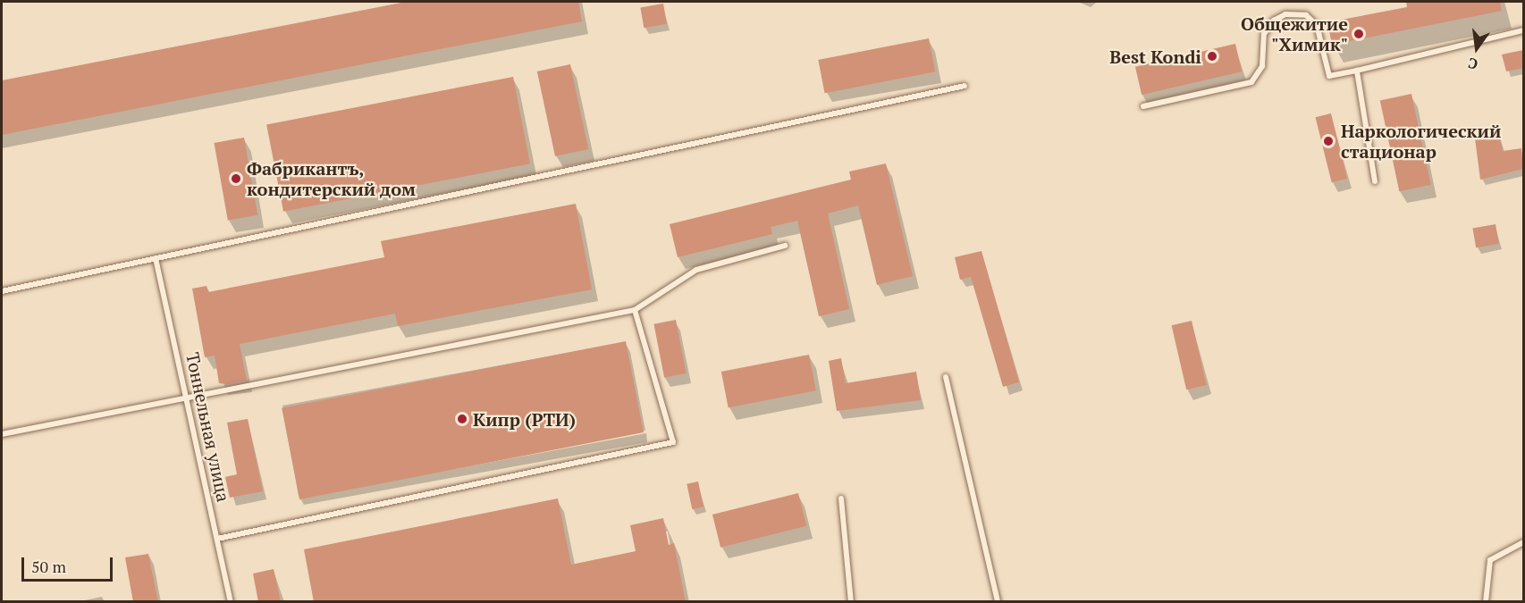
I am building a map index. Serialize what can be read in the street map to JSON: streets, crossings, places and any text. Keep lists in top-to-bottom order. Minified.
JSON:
{"streets":{"lane":["Тоннельная улица"]},"places":["Общежитие \"Химик\"","Best Kondi","Наркологический стационар","Фабрикантъ, кондитерский дом","Кипр (РТИ)"],"scale_bar":"50 m","north":"bottom"}
